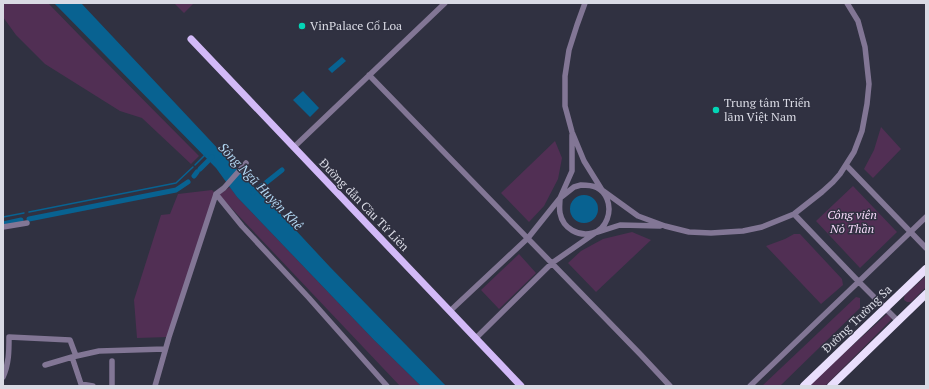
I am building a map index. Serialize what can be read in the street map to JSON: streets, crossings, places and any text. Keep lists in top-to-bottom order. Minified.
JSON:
{"streets":{"highway":["Đường Trường Sa"],"main road":["Đường dẫn Cầu Tứ Liên"]},"water":["Sông Ngũ Huyện Khê"],"parks":["Công viên Nỏ Thần"],"places":["VinPalace Cổ Loa","Trung tâm Triển lãm Việt Nam"]}
